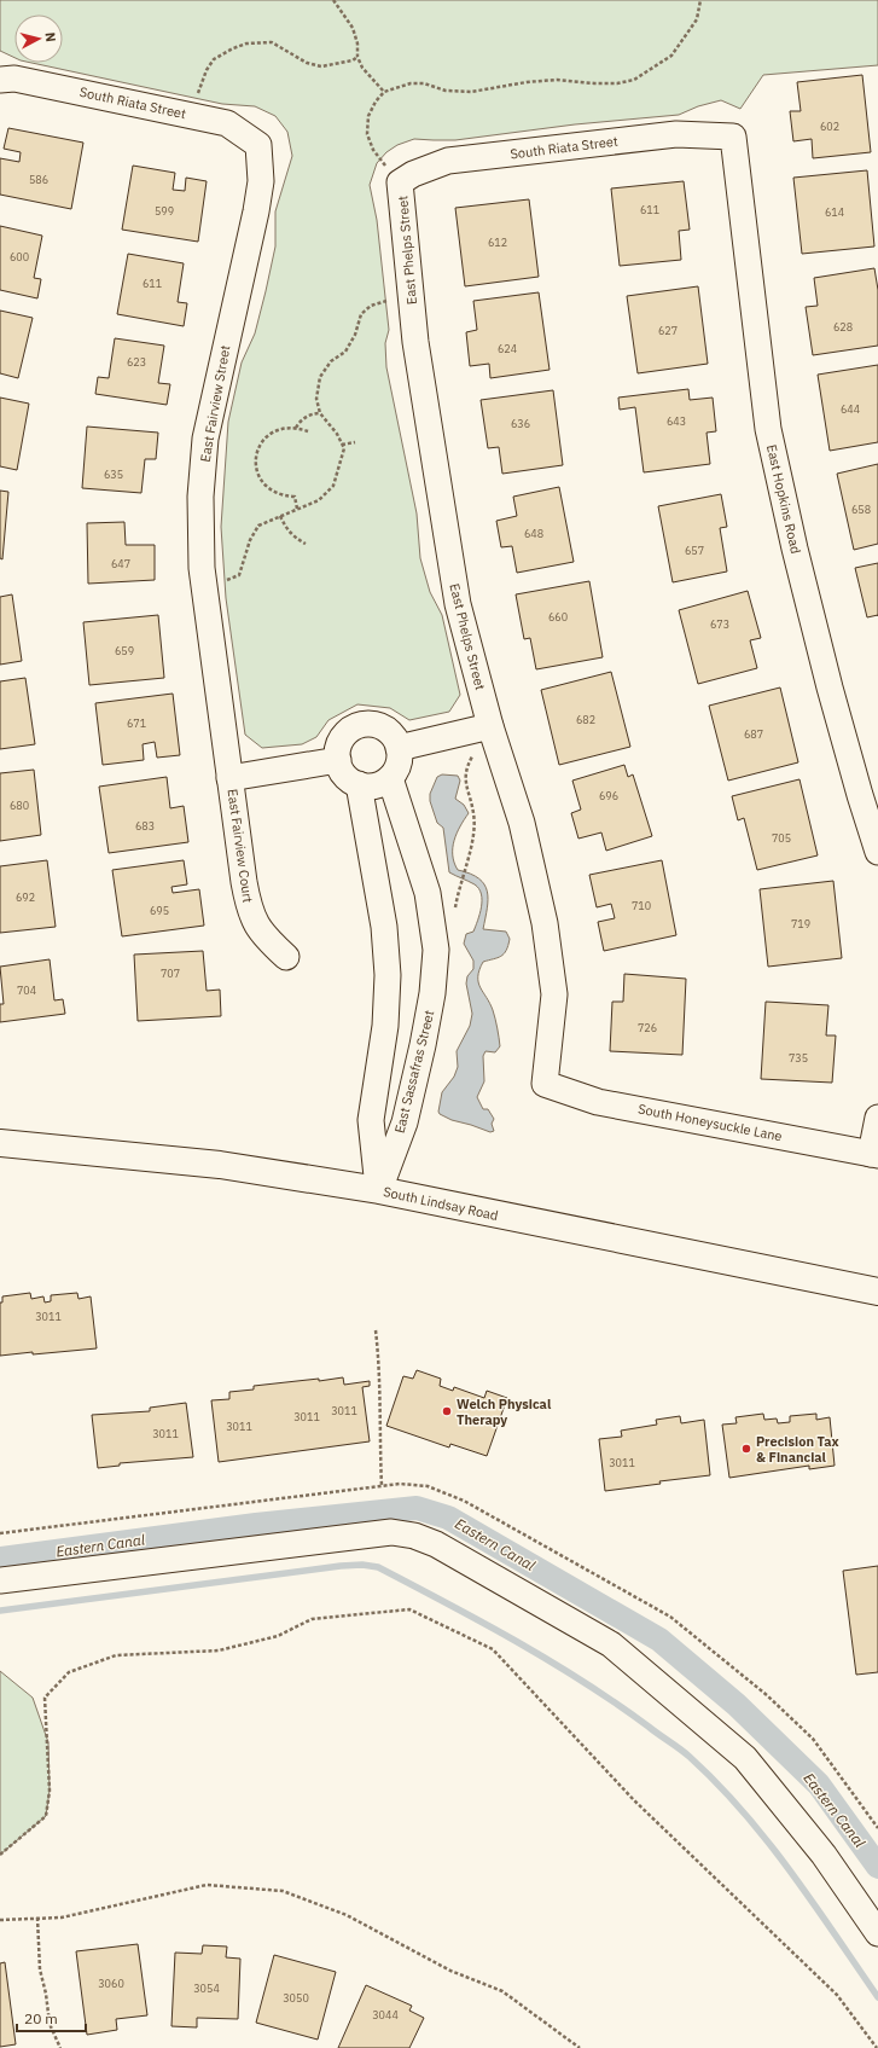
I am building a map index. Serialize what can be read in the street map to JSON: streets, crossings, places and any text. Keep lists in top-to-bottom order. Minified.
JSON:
{"streets":{"main road":["South Lindsay Road"],"street":["South Riata Street","East Phelps Street","East Fairview Street","East Hopkins Road","East Fairview Court","East Sassafras Street","South Honeysuckle Lane"]},"crossings":[["South Riata Street","East Phelps Street"],["South Riata Street","East Fairview Street"],["South Riata Street","East Hopkins Road"],["East Phelps Street","South Honeysuckle Lane"],["East Fairview Street","East Fairview Court"],["East Sassafras Street","South Lindsay Road"]],"water":["Eastern Canal"],"places":["Welch Physical Therapy","Precision Tax & Financial"],"house_numbers":["602","586","611","599","614","612","600","611","628","627","624","623","644","643","636","635","658","648","657","647","660","673","659","682","671","687","696","680","683","705","692","710","695","719","707","704","726","735","3011","3011","3011","3011","3011","3011","3060","3054","3050","3044"],"scale_bar":"20 m","north":"right"}
